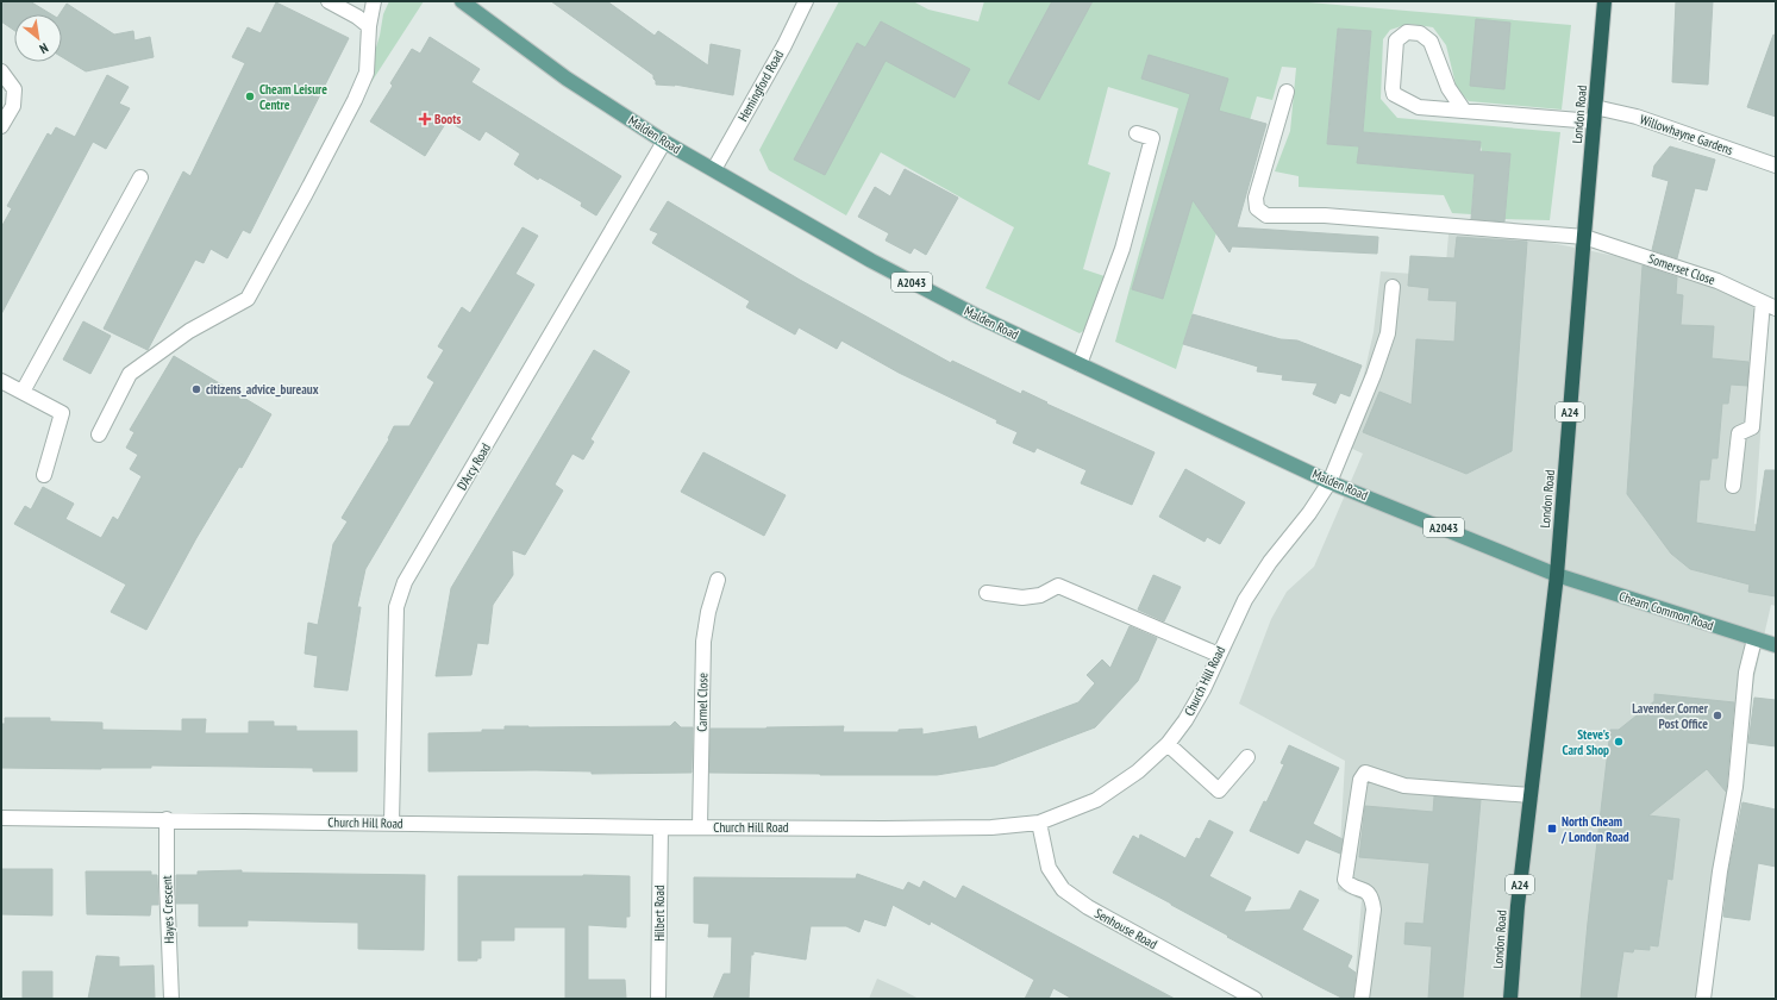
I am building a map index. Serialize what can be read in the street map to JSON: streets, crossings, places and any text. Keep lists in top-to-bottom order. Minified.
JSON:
{"streets":{"highway":["London Road","A24"],"main road":["Malden Road","A2043","Cheam Common Road"],"street":["Hemingford Road","Willowhayne Gardens","Somerset Close","D'Arcy Road","Church Hill Road","Carmel Close","Hayes Crescent","Hilbert Road","Senhouse Road"]},"crossings":[["Hemingford Road","Malden Road"],["London Road","Malden Road"],["London Road","Willowhayne Gardens"],["London Road","Somerset Close"],["London Road","Cheam Common Road"],["Malden Road","D'Arcy Road"],["Malden Road","Cheam Common Road"],["Malden Road","Church Hill Road"],["D'Arcy Road","Church Hill Road"],["Church Hill Road","Carmel Close"],["Church Hill Road","Hayes Crescent"],["Church Hill Road","Hilbert Road"],["Church Hill Road","Senhouse Road"]],"places":{"other":["Cheam Leisure Centre","citizens_advice_bureaux","Lavender Corner Post Office","Steve's Card Shop"],"health":["Boots"],"transit":["North Cheam / London Road"]},"north":"bottom right"}
